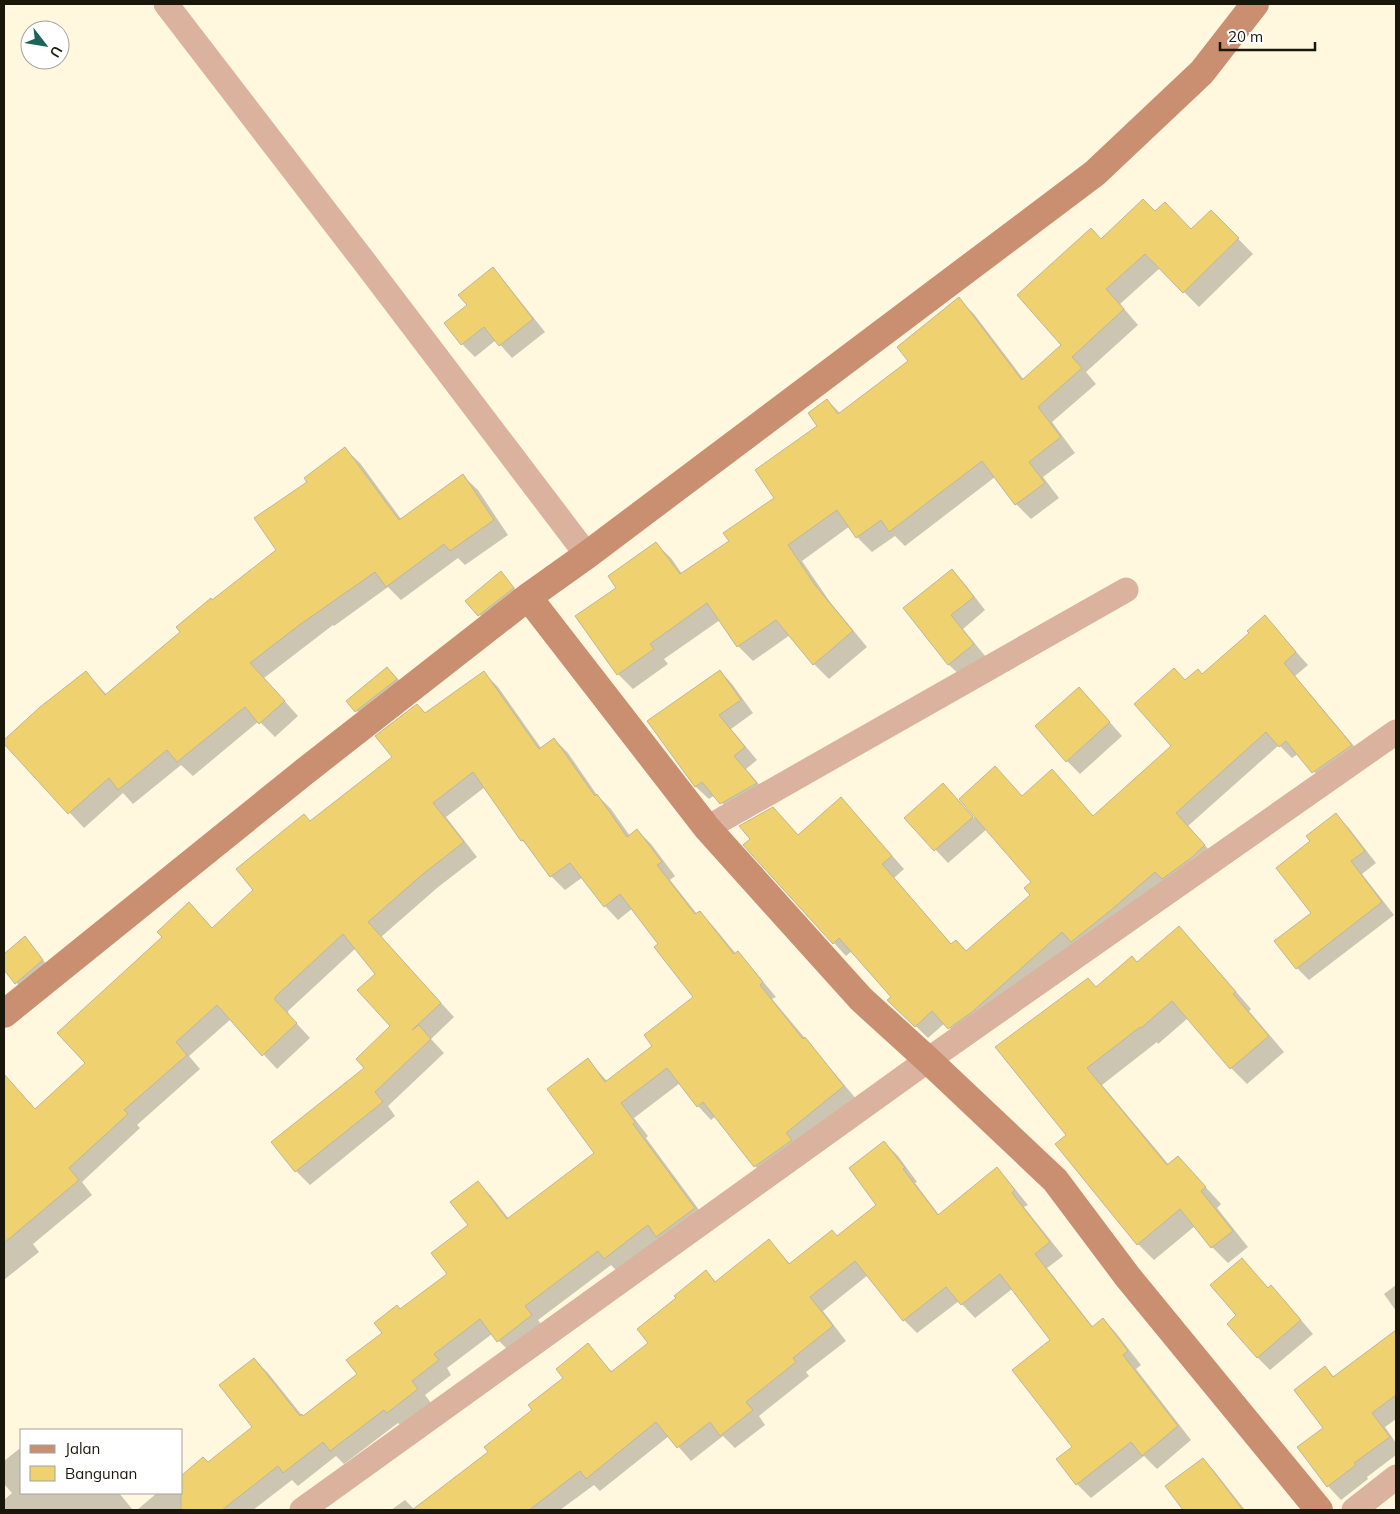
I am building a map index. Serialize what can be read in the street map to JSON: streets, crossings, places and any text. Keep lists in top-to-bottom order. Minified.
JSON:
{"legend":["Jalan","Bangunan"],"scale_bar":"20 m","north":"bottom right"}
